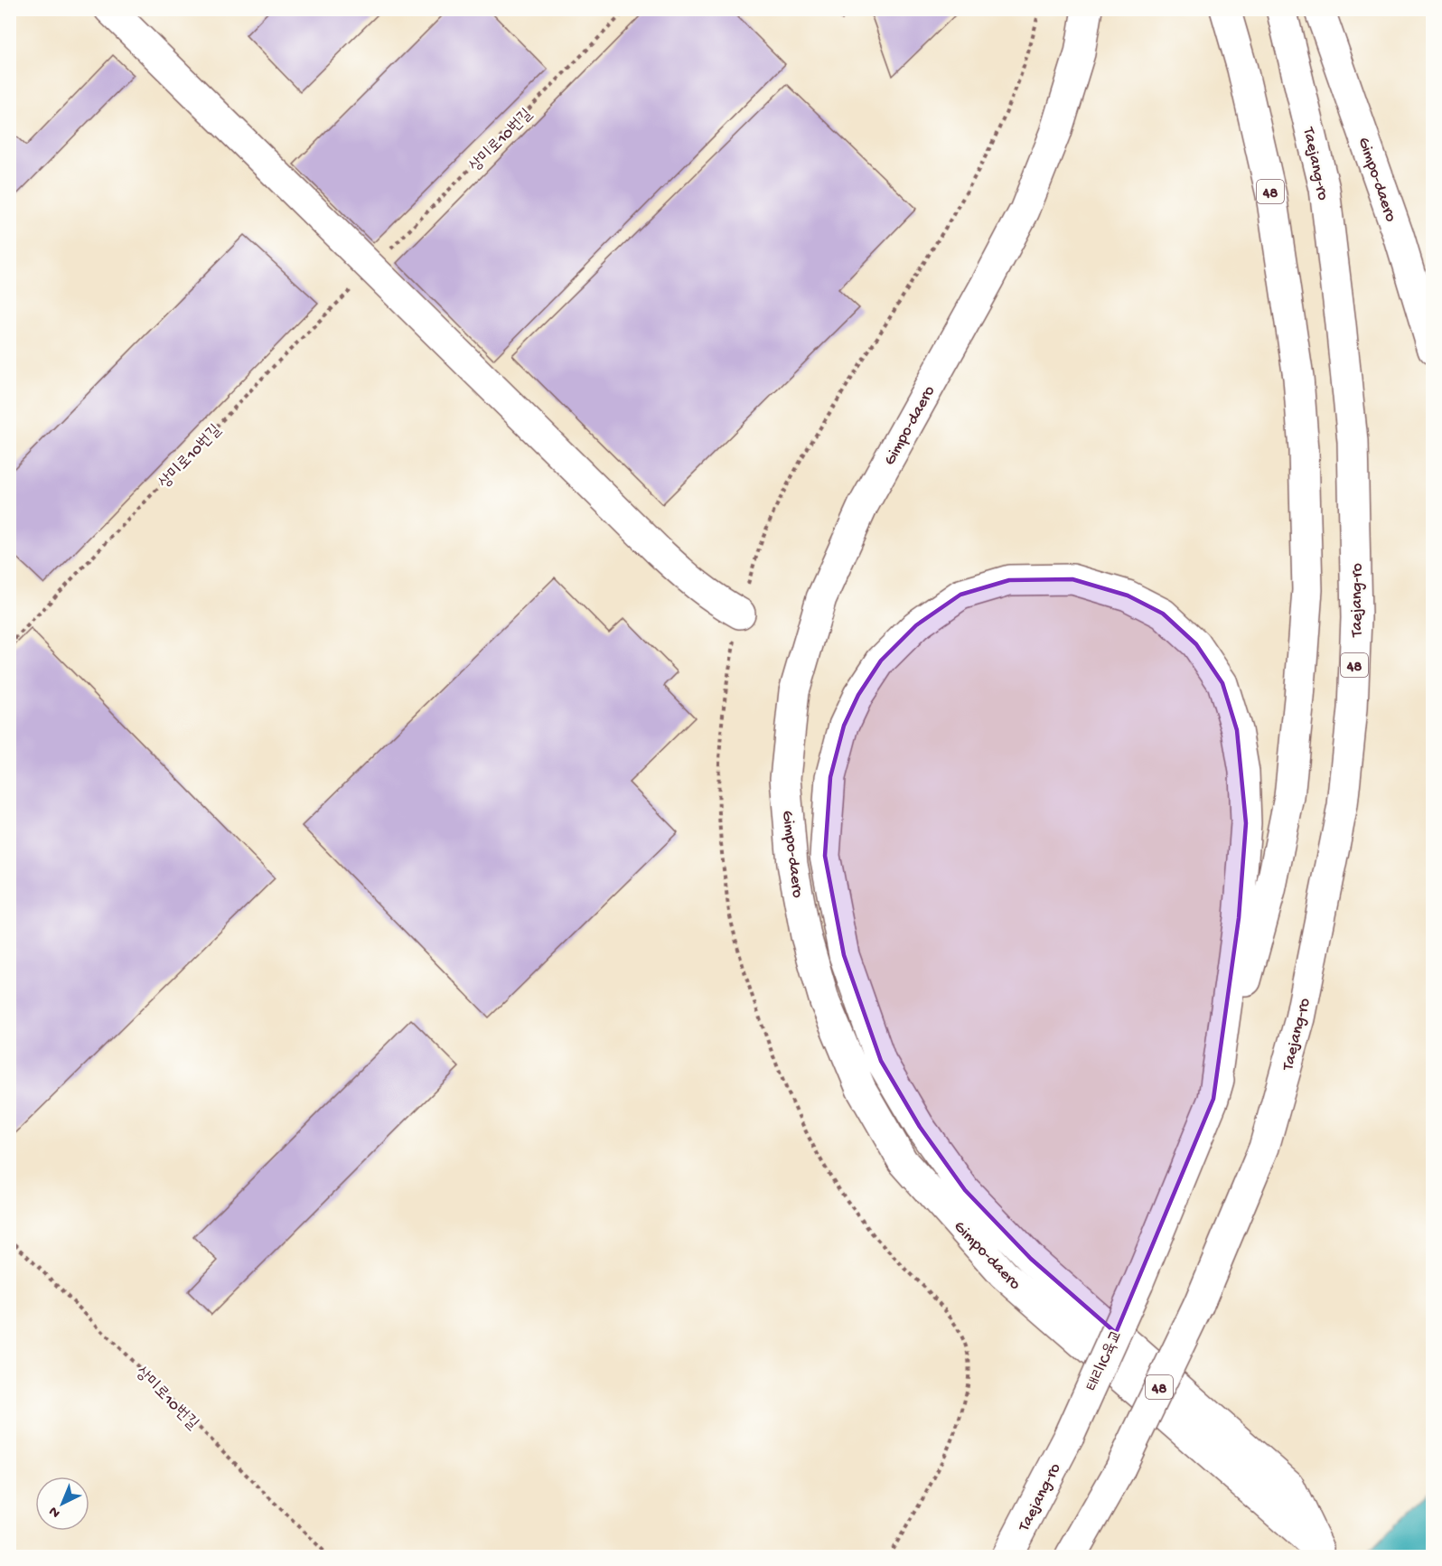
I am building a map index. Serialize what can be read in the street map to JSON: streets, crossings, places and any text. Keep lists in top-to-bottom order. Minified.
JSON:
{"streets":{"main road":["Taejang-ro","Gimpo-daero","48","태리IC육교"],"path":["상미로10번길"]},"crossings":[["Taejang-ro","태리IC육교"],["48","태리IC육교"]],"north":"bottom left"}
